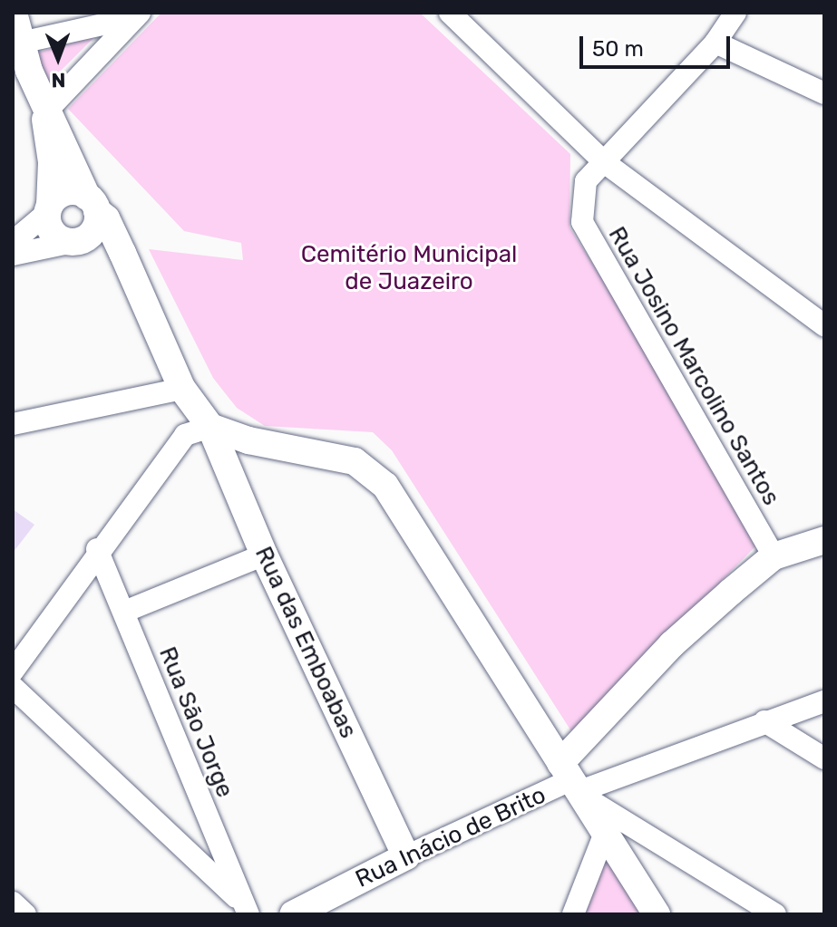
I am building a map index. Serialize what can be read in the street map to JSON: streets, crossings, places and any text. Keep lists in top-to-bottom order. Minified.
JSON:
{"streets":{"street":["Rua Josino Marcolino Santos","Rua das Emboabas","Rua São Jorge","Rua Inácio de Brito"]},"crossings":[["Rua das Emboabas","Rua Inácio de Brito"]],"parks":["Cemitério Municipal de Juazeiro"],"scale_bar":"50 m","north":"bottom"}
